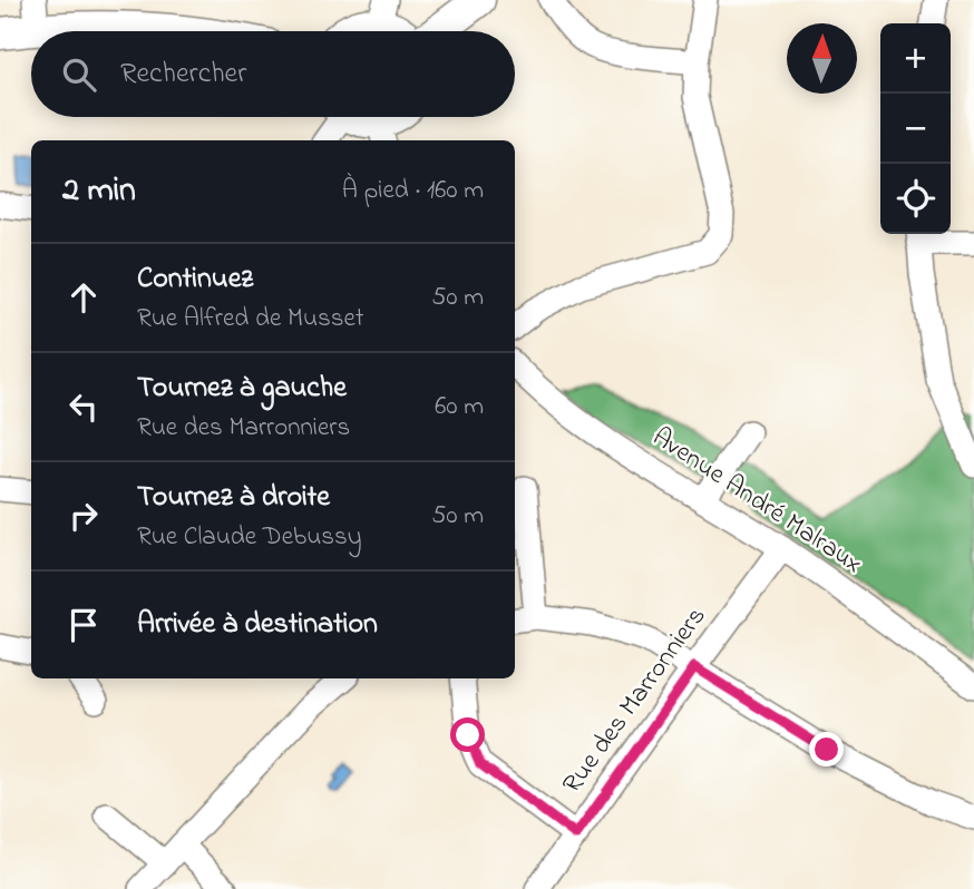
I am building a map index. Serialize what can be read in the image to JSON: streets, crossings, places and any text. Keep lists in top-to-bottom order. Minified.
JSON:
{"streets":{"street":["Avenue André Malraux","Rue des Marronniers"]},"crossings":[["Avenue André Malraux","Rue des Marronniers"]],"north":"top","page":{"map_buttons":["+","−"],"search":"Rechercher","heading":["2 min","À pied · 160 m"],"list":[["Continuez","Rue Alfred de Musset","50 m"],["Tournez à gauche","Rue des Marronniers","60 m"],["Tournez à droite","Rue Claude Debussy","50 m"],"Arrivée à destination"]}}
